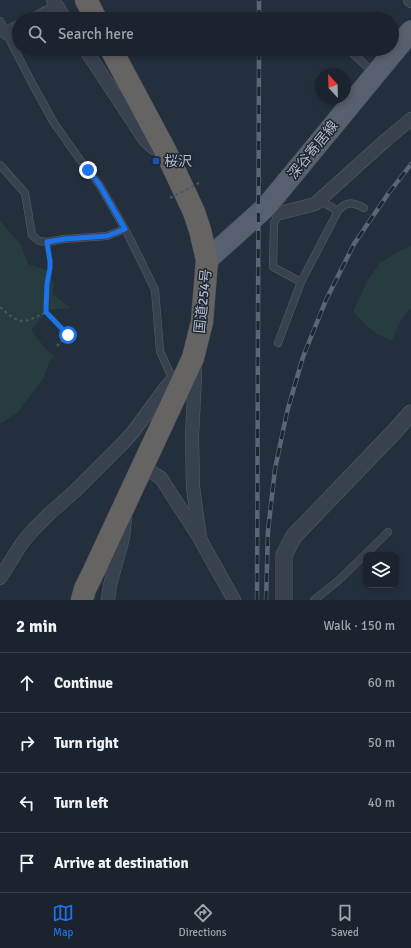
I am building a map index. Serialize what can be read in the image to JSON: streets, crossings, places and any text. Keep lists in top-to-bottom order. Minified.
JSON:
{"streets":{"highway":["国道254号"],"main road":["深谷寄居線"]},"crossings":[["深谷寄居線","国道254号"]],"places":{"transit":["桜沢"]},"north":"top","page":{"search":"Search here","heading":["2 min","Walk · 150 m"],"list":[["Continue","60 m"],["Turn right","50 m"],["Turn left","40 m"],"Arrive at destination"],"nav":["Map","Directions","Saved"]}}
